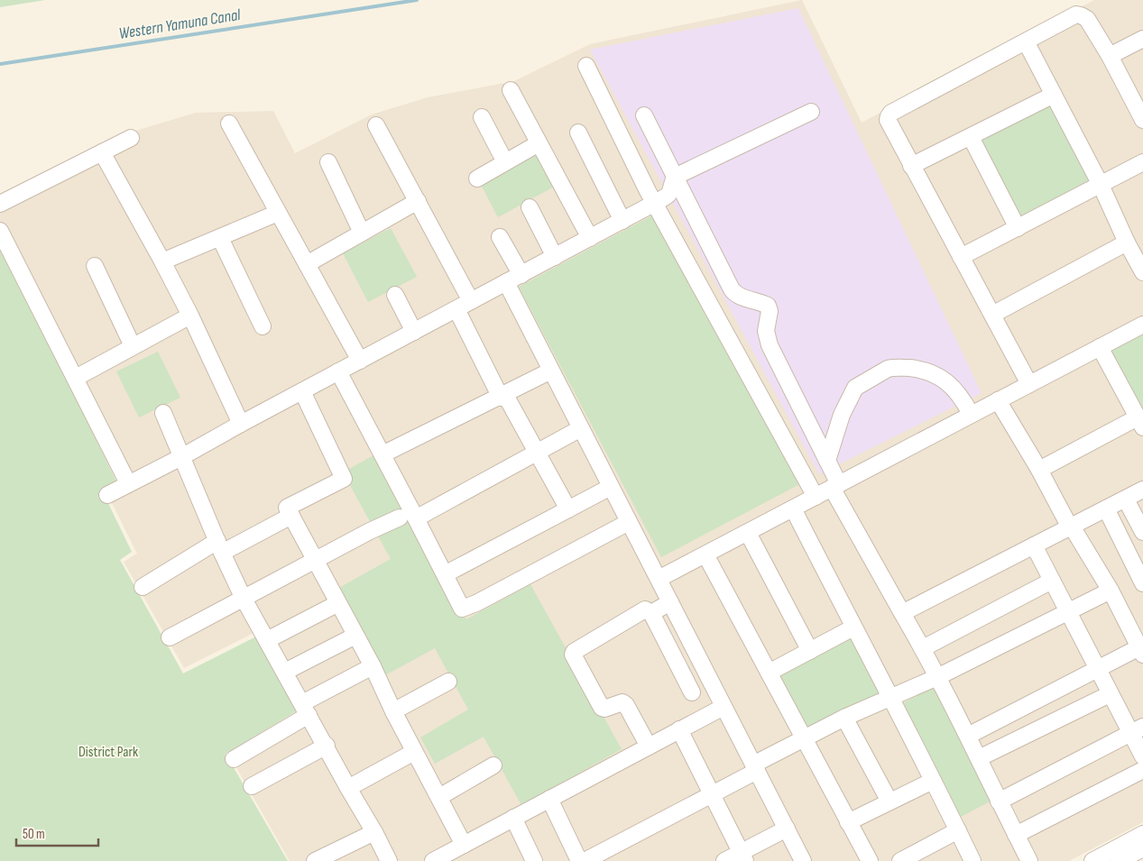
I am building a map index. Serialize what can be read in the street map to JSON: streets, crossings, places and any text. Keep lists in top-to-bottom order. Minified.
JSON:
{"water":["Western Yamuna Canal"],"parks":["District Park"],"scale_bar":"50 m"}
